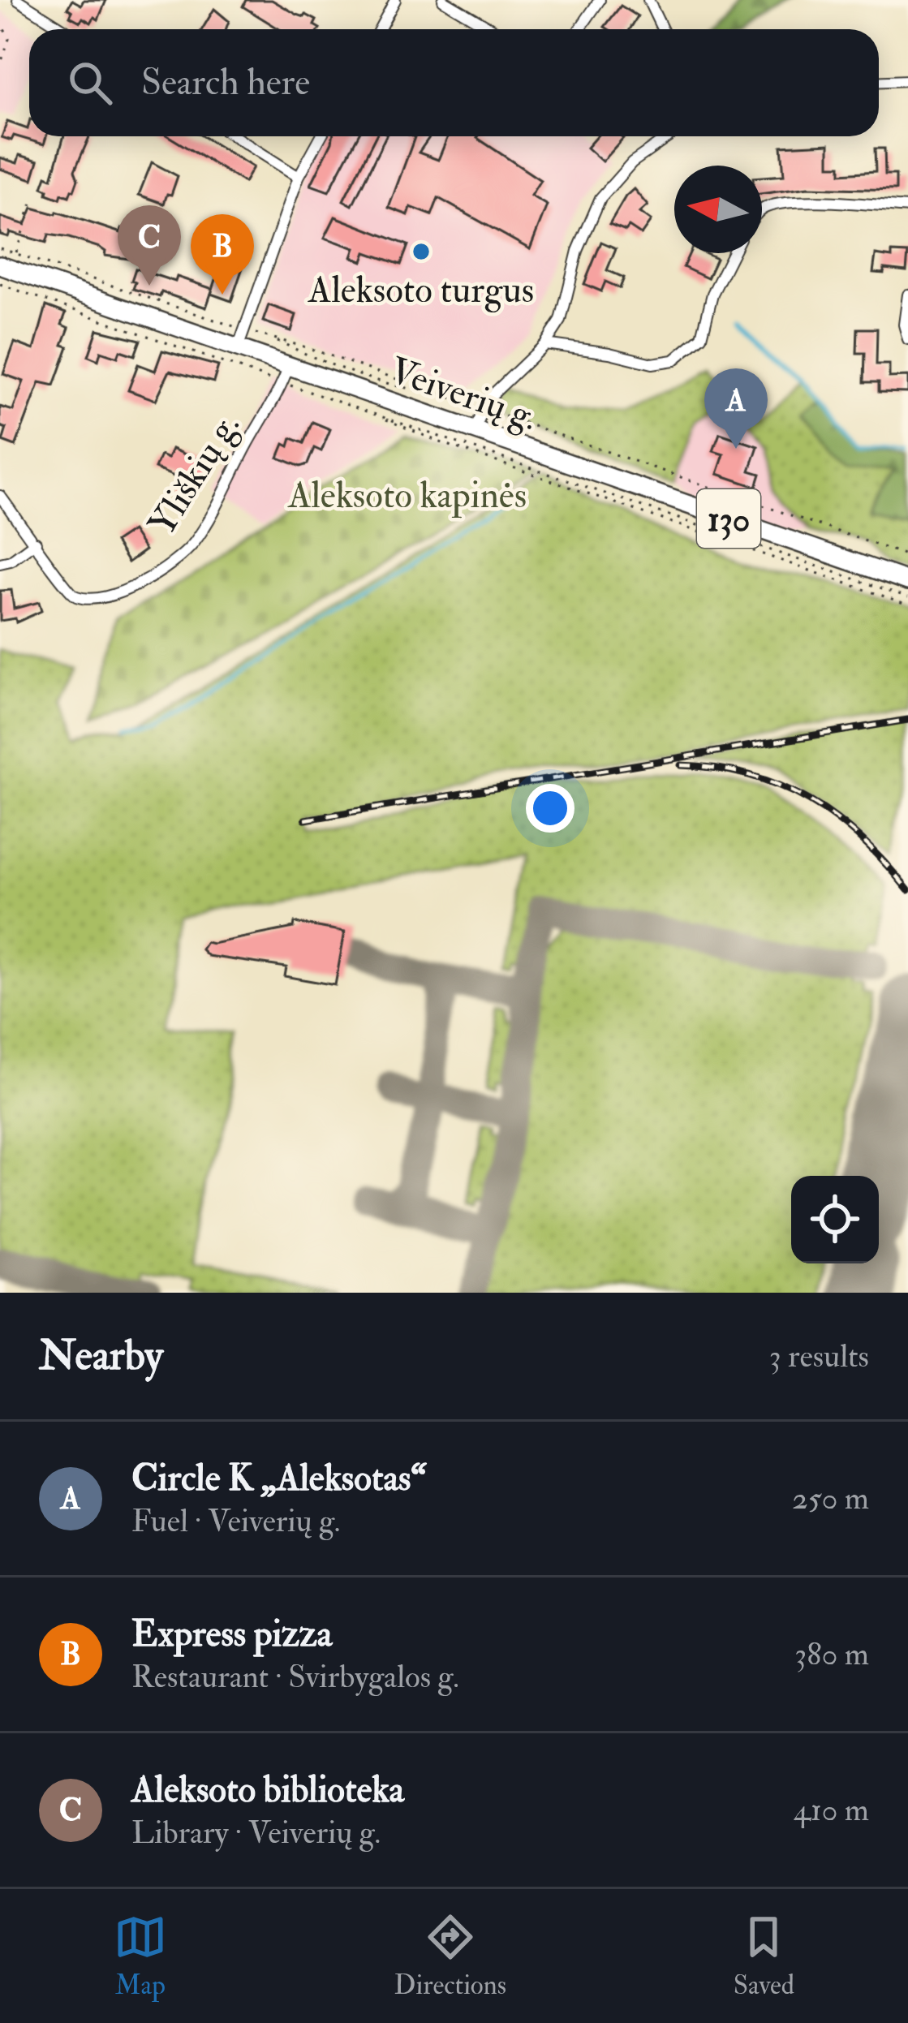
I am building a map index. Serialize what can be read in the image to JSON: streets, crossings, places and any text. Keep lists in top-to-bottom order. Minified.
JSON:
{"streets":{"main road":["Veiverių g.","130"],"street":["Yliškių g."]},"crossings":[["Veiverių g.","Yliškių g."]],"parks":["Aleksoto kapinės"],"places":["Aleksoto turgus"],"north":"left","page":{"search":"Search here","pins":["C","B","A"],"heading":["Nearby","3 results"],"list":[{"mark":"A","name":"Circle K „Aleksotas“","note":"Fuel · Veiverių g.","value":"250 m"},{"mark":"B","name":"Express pizza","note":"Restaurant · Svirbygalos g.","value":"380 m"},{"mark":"C","name":"Aleksoto biblioteka","note":"Library · Veiverių g.","value":"410 m"}],"nav":["Map","Directions","Saved"]}}
